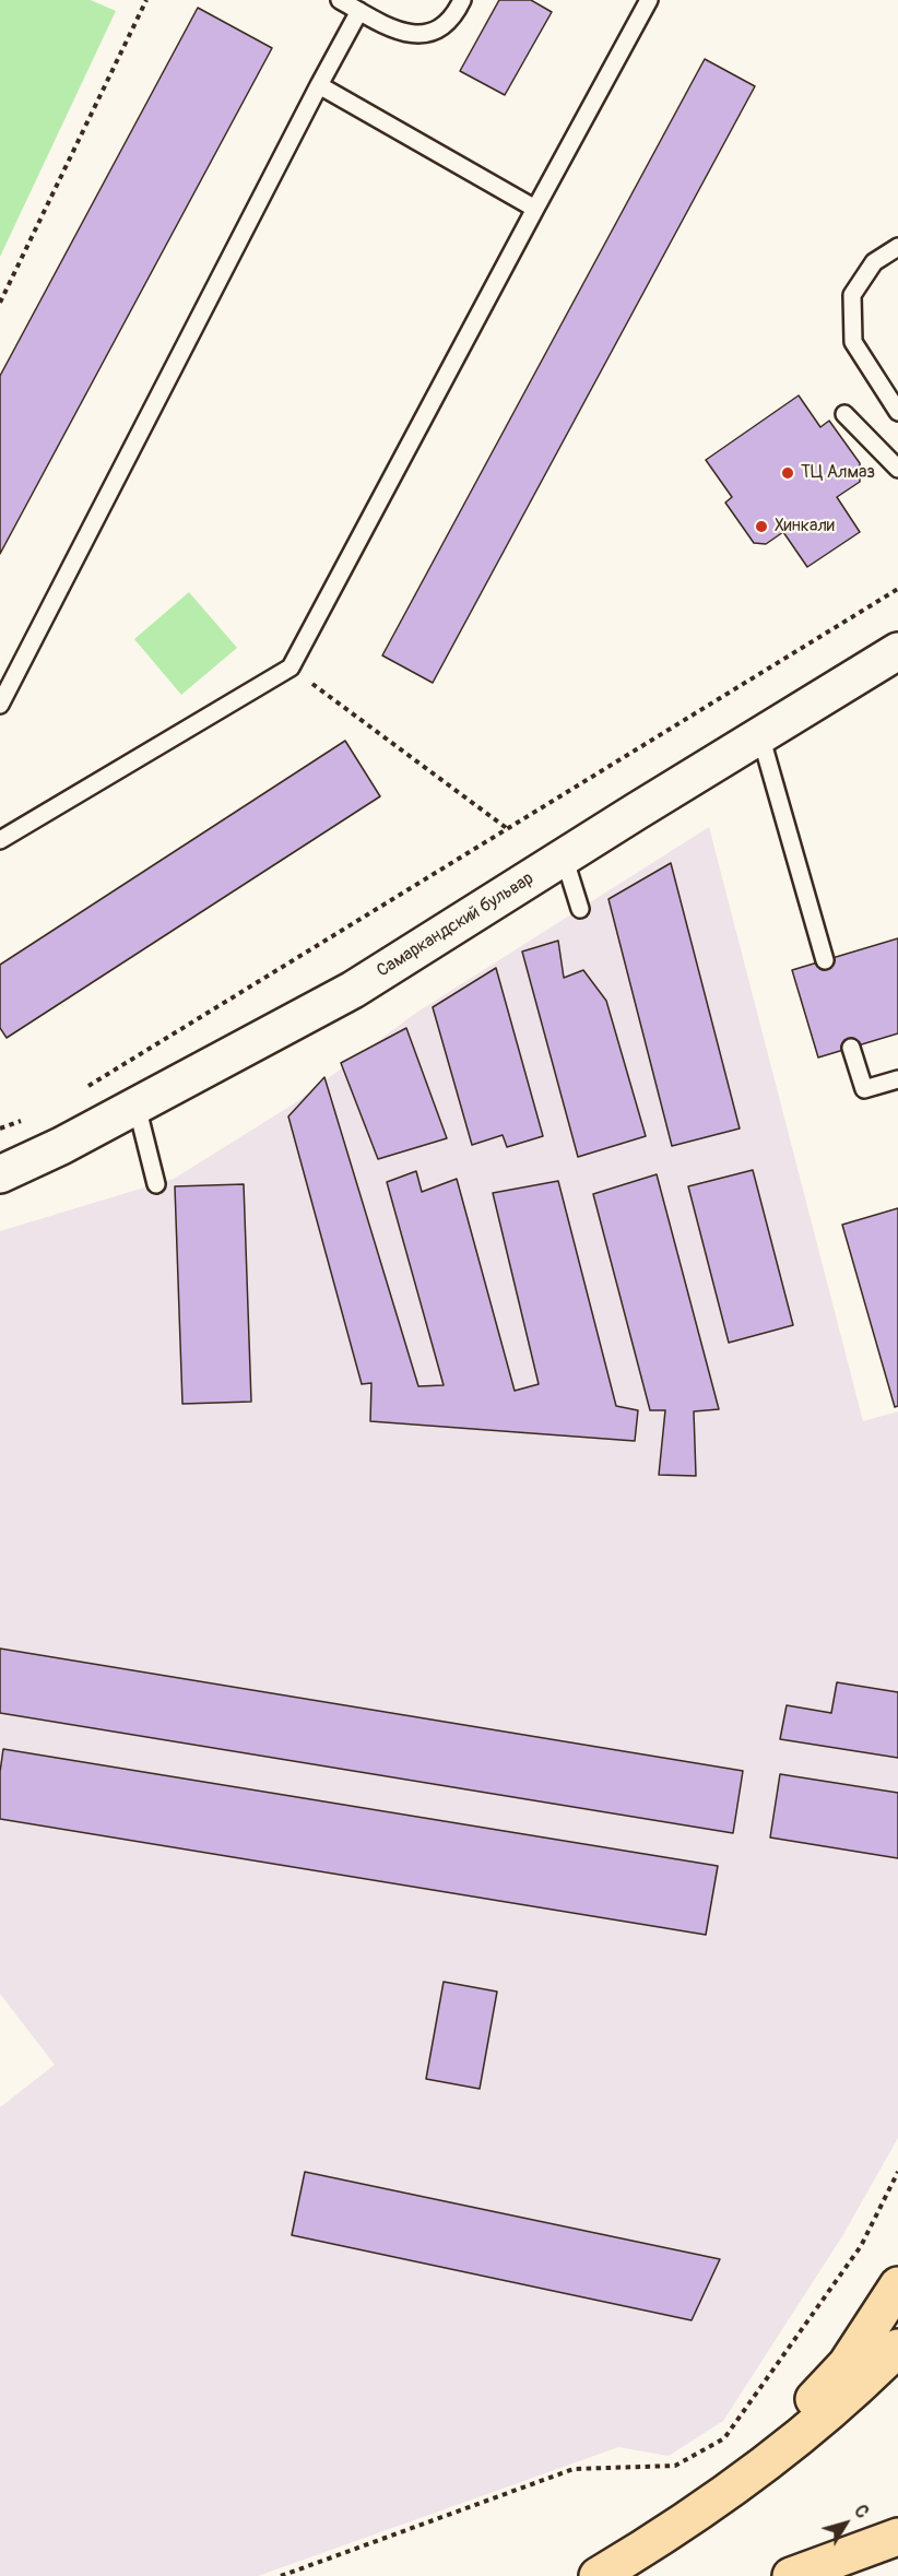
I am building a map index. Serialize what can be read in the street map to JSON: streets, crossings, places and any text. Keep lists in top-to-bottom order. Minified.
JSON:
{"streets":{"street":["Самаркандский бульвар"]},"places":["ТЦ Алмаз","Хинкали"],"north":"top right"}
